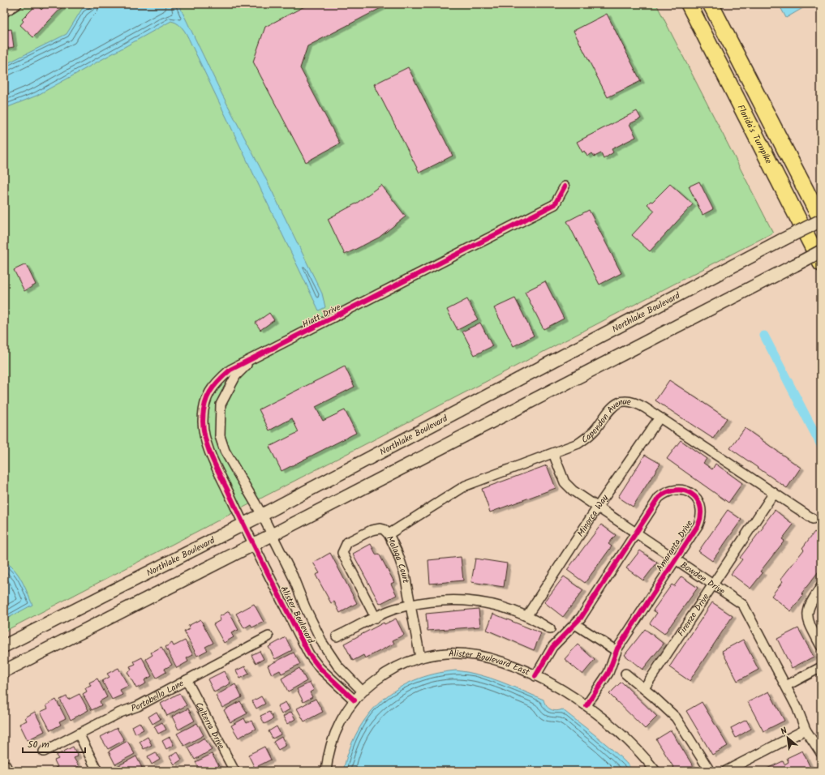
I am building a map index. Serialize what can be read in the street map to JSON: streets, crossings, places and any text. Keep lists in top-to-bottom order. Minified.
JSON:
{"streets":{"highway":["Florida's Turnpike"],"main road":["Northlake Boulevard"],"street":["Hiatt Drive","Capendon Avenue","Minorca Way","Amaranta Drive","Malaga Court","Bowden Drive","Alister Boulevard","Firenze Drive","Alister Boulevard East","Portobello Lane","Calterra Drive"]},"crossings":[["Northlake Boulevard","Hiatt Drive"],["Northlake Boulevard","Alister Boulevard"],["Hiatt Drive","Alister Boulevard"],["Capendon Avenue","Minorca Way"],["Capendon Avenue","Malaga Court"],["Capendon Avenue","Bowden Drive"],["Capendon Avenue","Firenze Drive"],["Minorca Way","Bowden Drive"],["Amaranta Drive","Bowden Drive"],["Amaranta Drive","Alister Boulevard East"],["Malaga Court","Alister Boulevard East"],["Bowden Drive","Firenze Drive"],["Alister Boulevard","Alister Boulevard East"],["Portobello Lane","Calterra Drive"]],"scale_bar":"50 m","north":"top left"}
